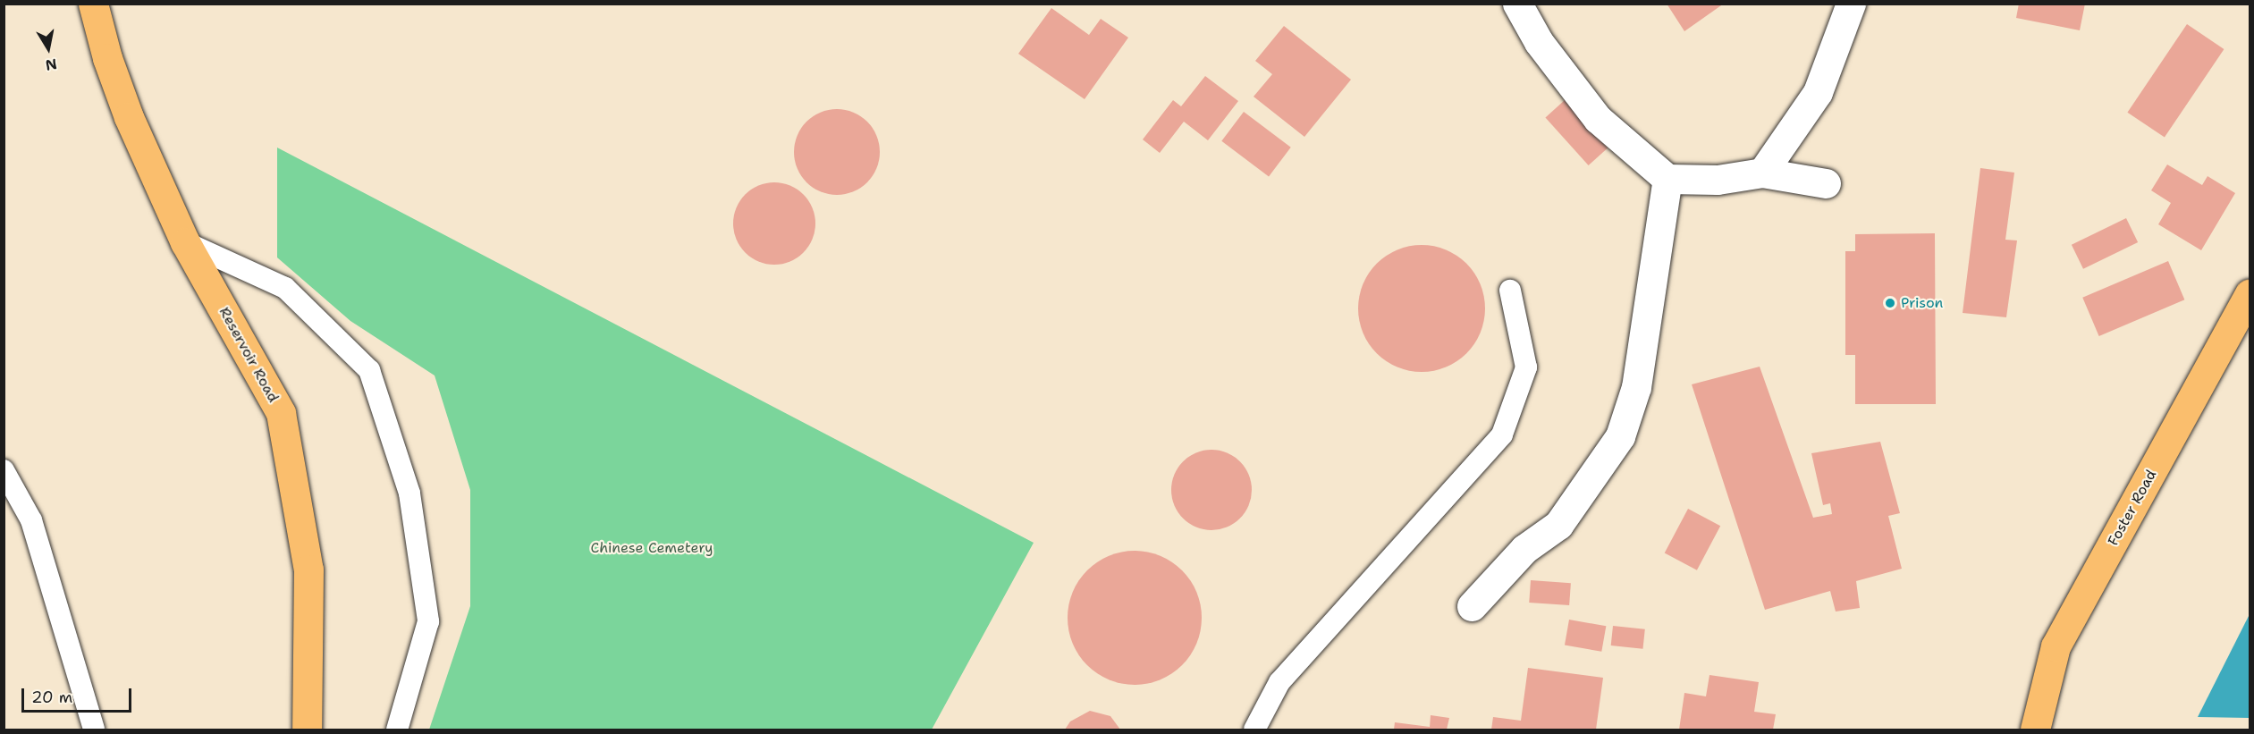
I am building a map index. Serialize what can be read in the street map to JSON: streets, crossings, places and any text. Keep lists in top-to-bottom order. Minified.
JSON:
{"streets":{"main road":["Reservoir Road","Foster Road"]},"parks":["Chinese Cemetery"],"places":["Prison"],"scale_bar":"20 m","north":"bottom"}
